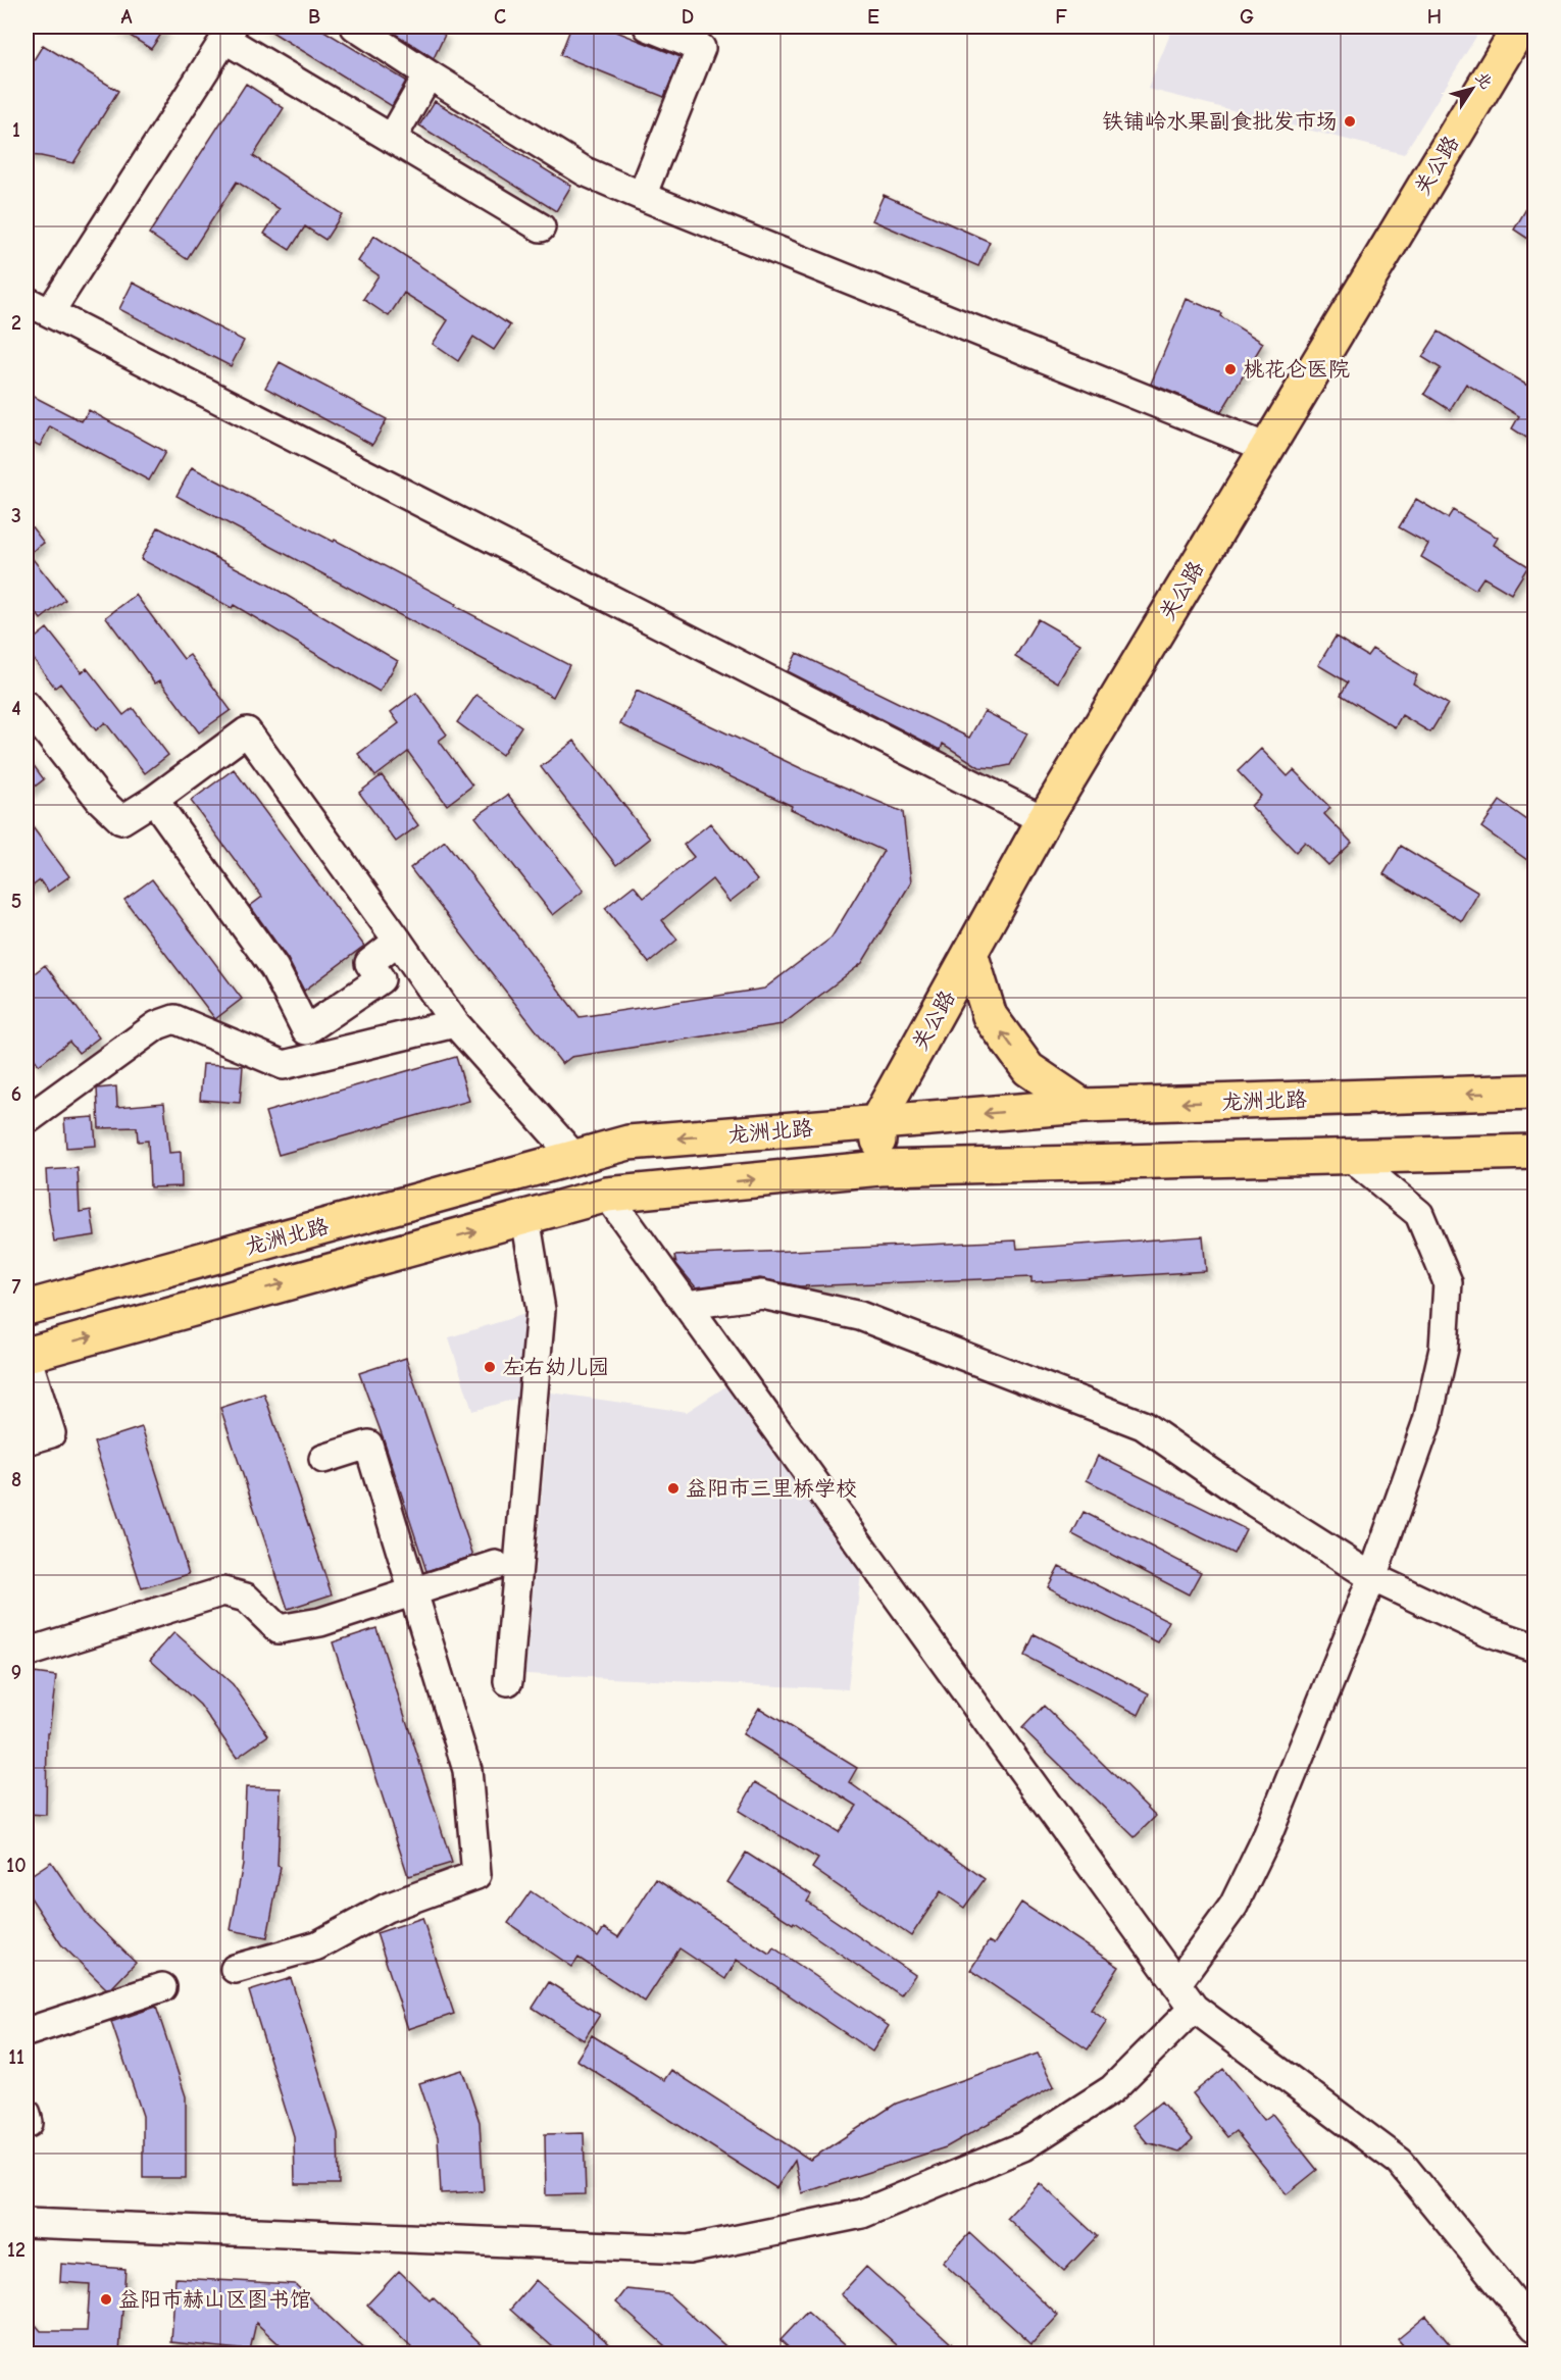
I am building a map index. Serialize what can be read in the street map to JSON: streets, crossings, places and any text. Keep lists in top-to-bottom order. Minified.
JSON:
{"streets":{"main road":["关公路","龙洲北路"]},"crossings":[["关公路","龙洲北路"]],"places":["铁铺岭水果副食批发市场","桃花仑医院","左右幼儿园","益阳市三里桥学校","益阳市赫山区图书馆"],"north":"top right","grid":{"columns":["A","B","C","D","E","F","G","H"],"rows":["1","2","3","4","5","6","7","8","9","10","11","12"]}}
